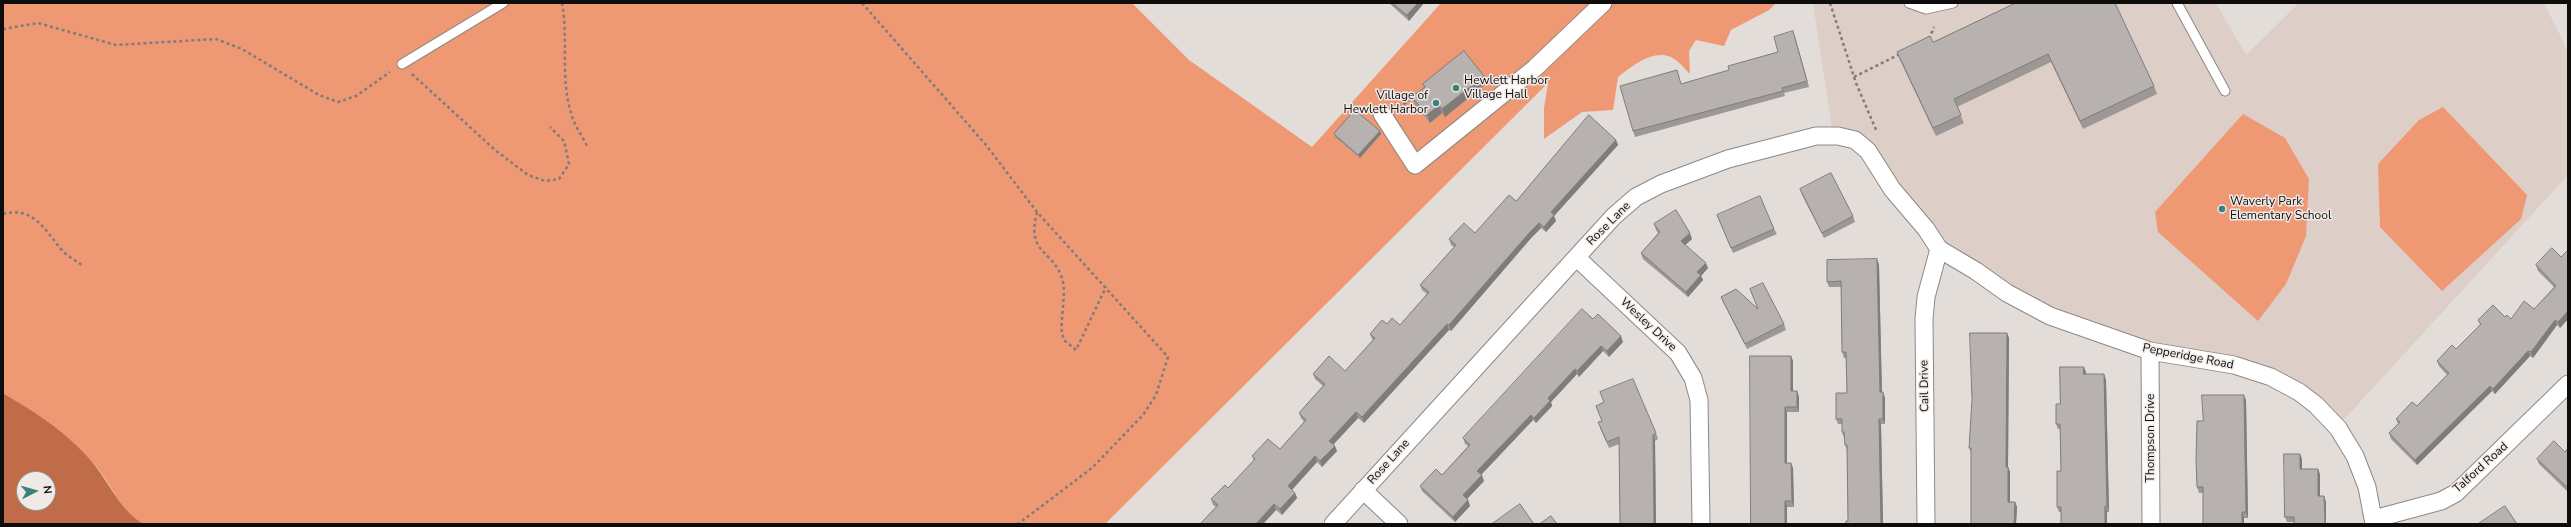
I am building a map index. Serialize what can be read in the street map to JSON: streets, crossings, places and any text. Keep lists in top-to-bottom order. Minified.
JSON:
{"streets":{"street":["Rose Lane","Wesley Drive","Pepperidge Road","Cail Drive","Thompson Drive","Talford Road"]},"crossings":[["Rose Lane","Wesley Drive"],["Rose Lane","Pepperidge Road"],["Rose Lane","Cail Drive"],["Pepperidge Road","Cail Drive"],["Pepperidge Road","Thompson Drive"],["Pepperidge Road","Talford Road"]],"places":["Hewlett Harbor Village Hall","Village of Hewlett Harbor","Waverly Park Elementary School"],"north":"right"}
